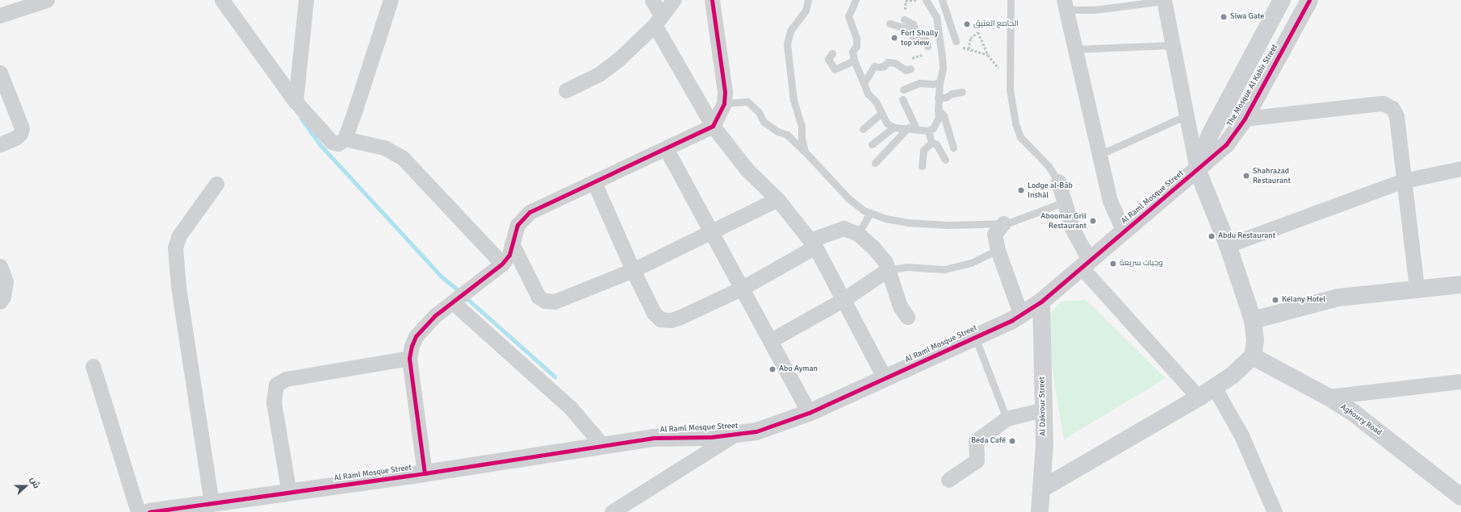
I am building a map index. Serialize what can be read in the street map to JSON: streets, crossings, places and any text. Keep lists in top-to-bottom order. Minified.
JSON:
{"streets":{"street":["The Mosque Al Kabir Street","Al Raml Mosque Street","Al Dakrour Street","Aghoury Road"]},"crossings":[["The Mosque Al Kabir Street","Al Raml Mosque Street"],["Al Raml Mosque Street","Al Dakrour Street"]],"places":["Siwa Gate","الجامع العتيق","Fort Shally top view","Shahrazad Restaurant","Lodge al-Bāb Inshāl","Aboomar Gril Restaurant","Abdu Restaurant","وجبات سريعة","Kelany Hotel","Abo Ayman","Beda Café"],"north":"right"}
